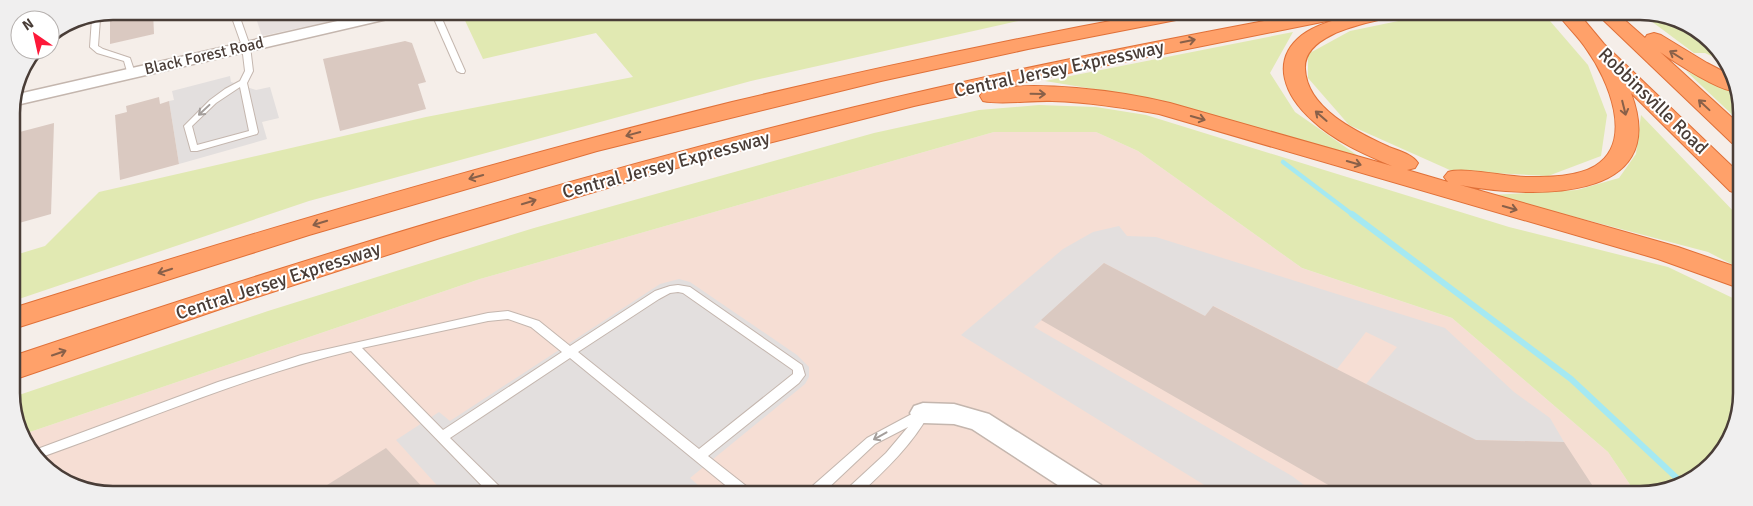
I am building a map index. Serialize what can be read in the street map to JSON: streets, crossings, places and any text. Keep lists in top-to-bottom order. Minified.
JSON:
{"streets":{"highway":["Central Jersey Expressway","Robbinsville Road"],"street":["Black Forest Road"]},"north":"top left"}
